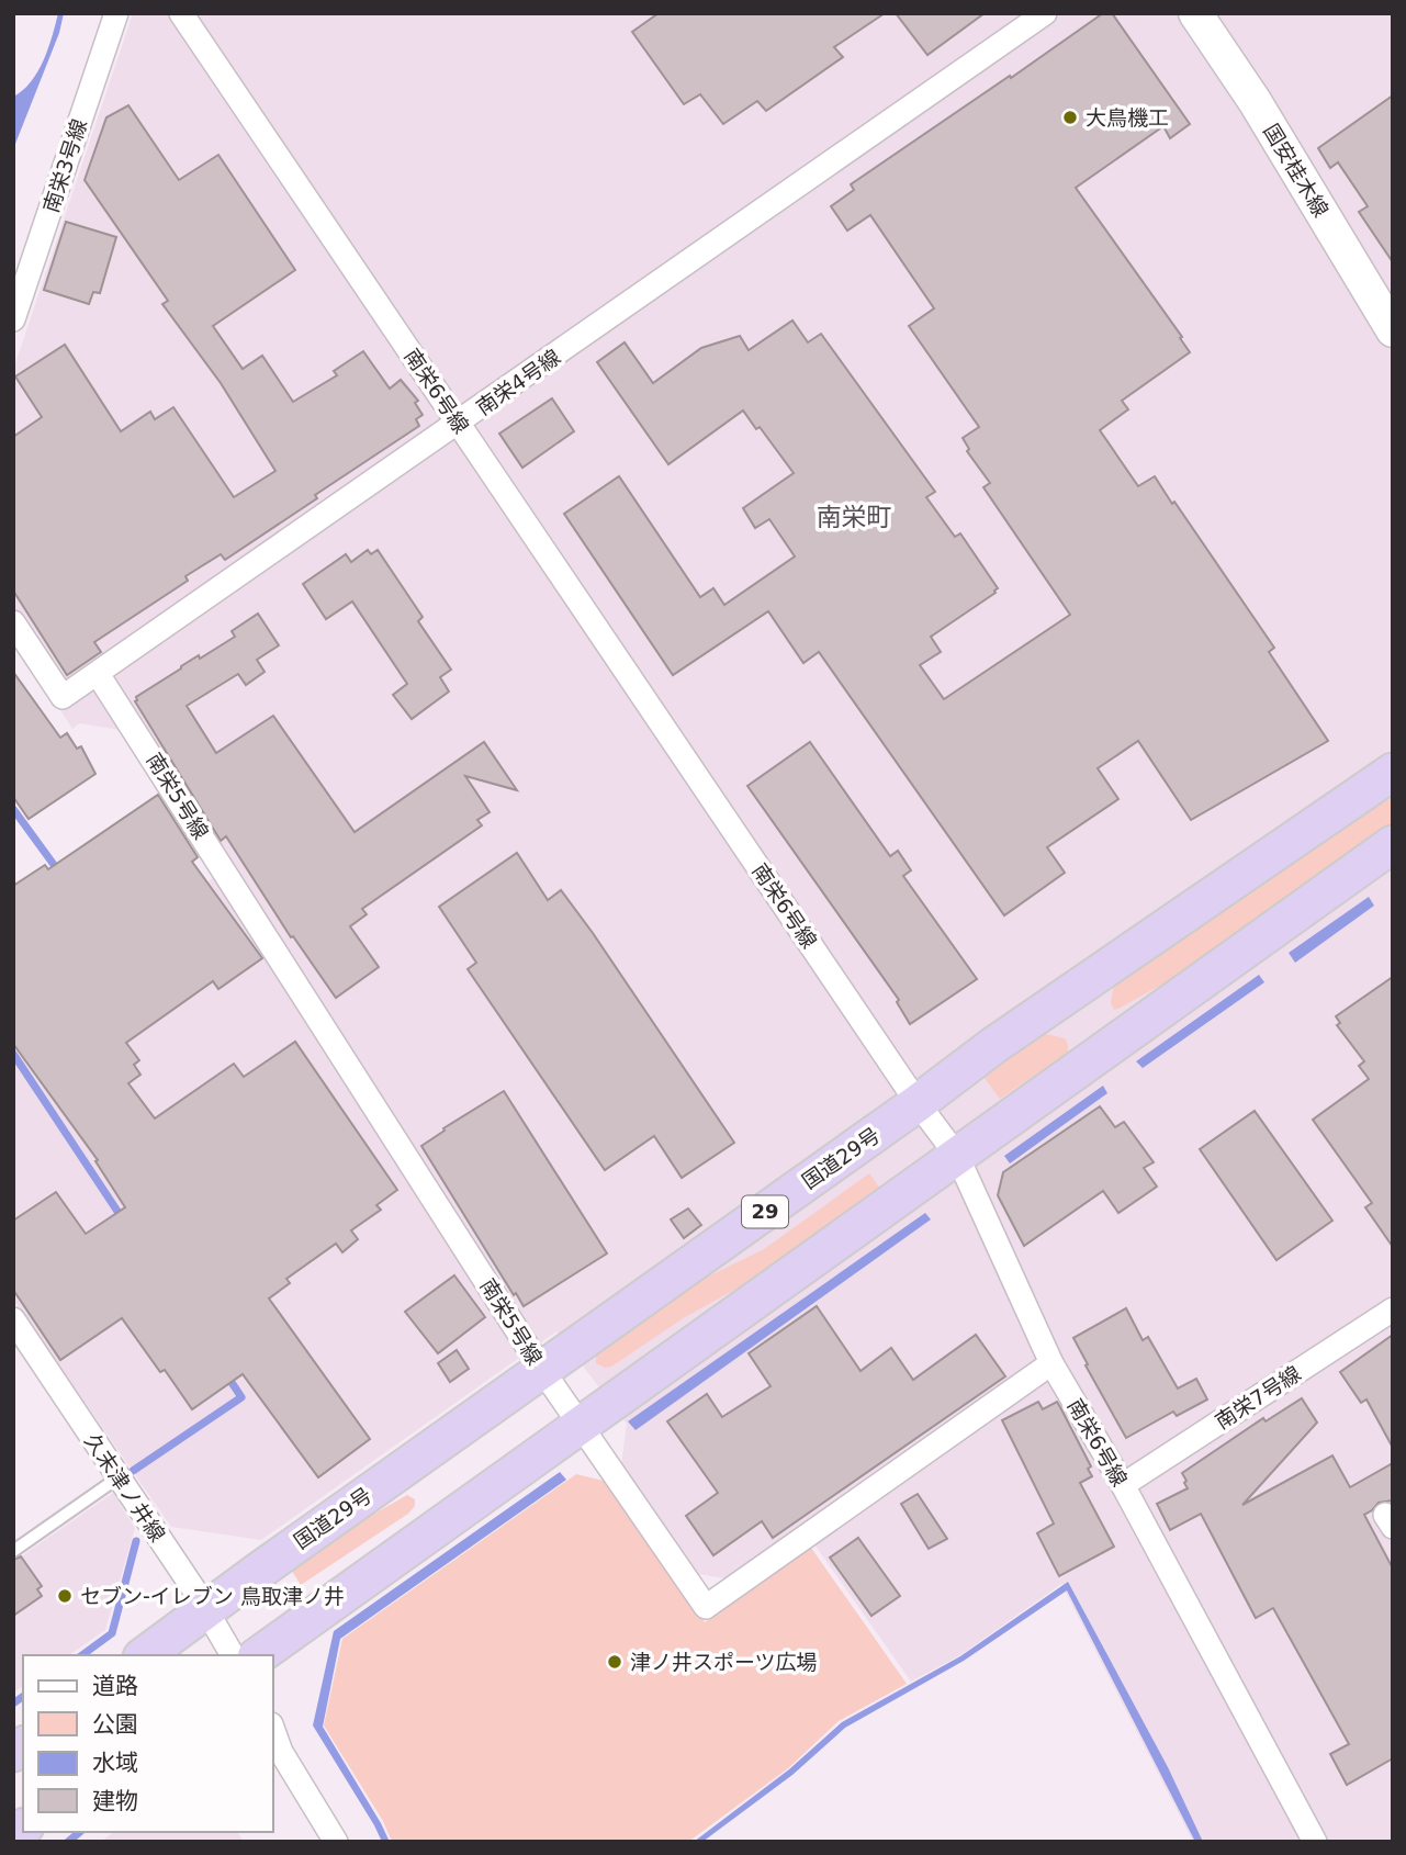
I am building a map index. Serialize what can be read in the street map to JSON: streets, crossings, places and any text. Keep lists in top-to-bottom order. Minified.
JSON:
{"streets":{"highway":["国道29号","29"],"main road":["国安桂木線"],"street":["南栄3号線","南栄4号線","南栄6号線","南栄5号線","南栄7号線","久末津ノ井線"]},"crossings":[["南栄4号線","南栄6号線"],["南栄4号線","南栄5号線"],["南栄6号線","南栄5号線"],["南栄6号線","国道29号"],["南栄6号線","南栄7号線"],["南栄5号線","国道29号"],["国道29号","久末津ノ井線"]],"districts":["南栄町"],"places":["大鳥機工","セブン-イレブン 鳥取津ノ井","津ノ井スポーツ広場"],"legend":["道路","公園","水域","建物"]}
